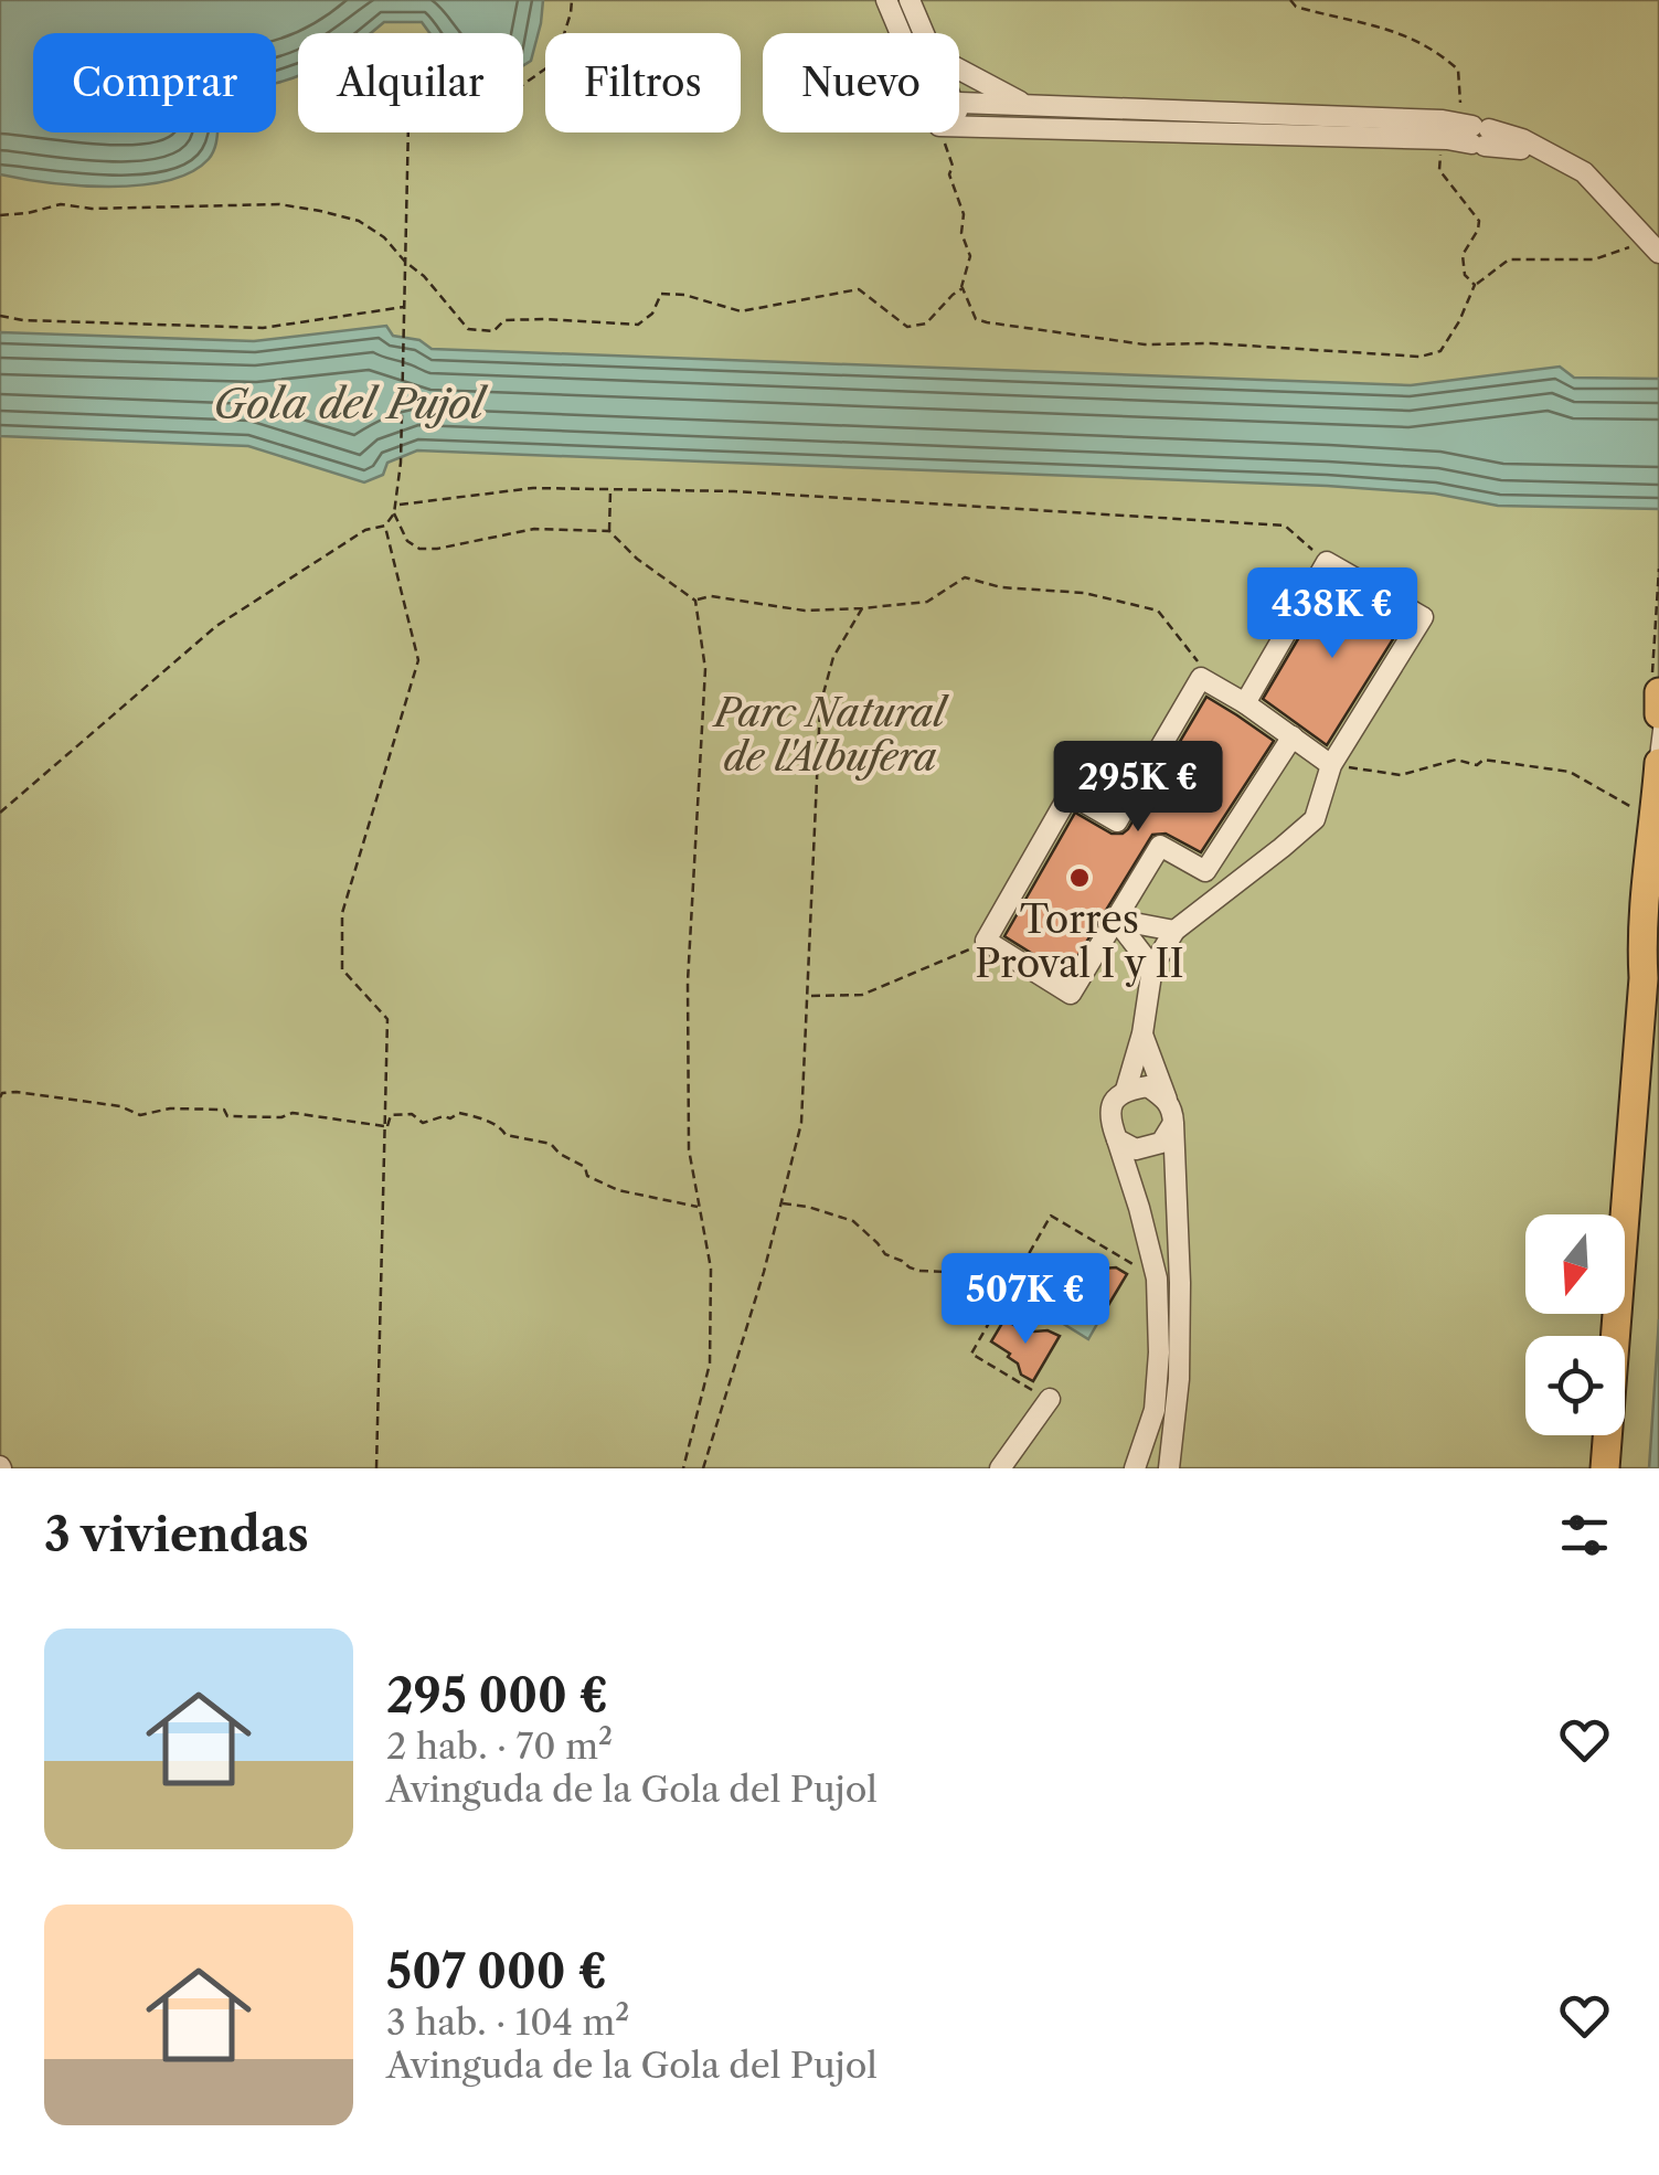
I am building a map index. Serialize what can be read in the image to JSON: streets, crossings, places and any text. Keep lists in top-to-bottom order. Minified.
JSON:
{"water":["Gola del Pujol"],"parks":["Parc Natural de l'Albufera"],"places":["Torres Proval I y II"],"north":"bottom","page":{"chip":["Comprar","Alquilar","Filtros","Nuevo"],"price":["438K €","295K €","507K €"],"heading":"3 viviendas","list":[{"name":"295 000 €","note":"2 hab. · 70 m² · Avinguda de la Gola del Pujol"},{"name":"507 000 €","note":"3 hab. · 104 m² · Avinguda de la Gola del Pujol"}]}}
